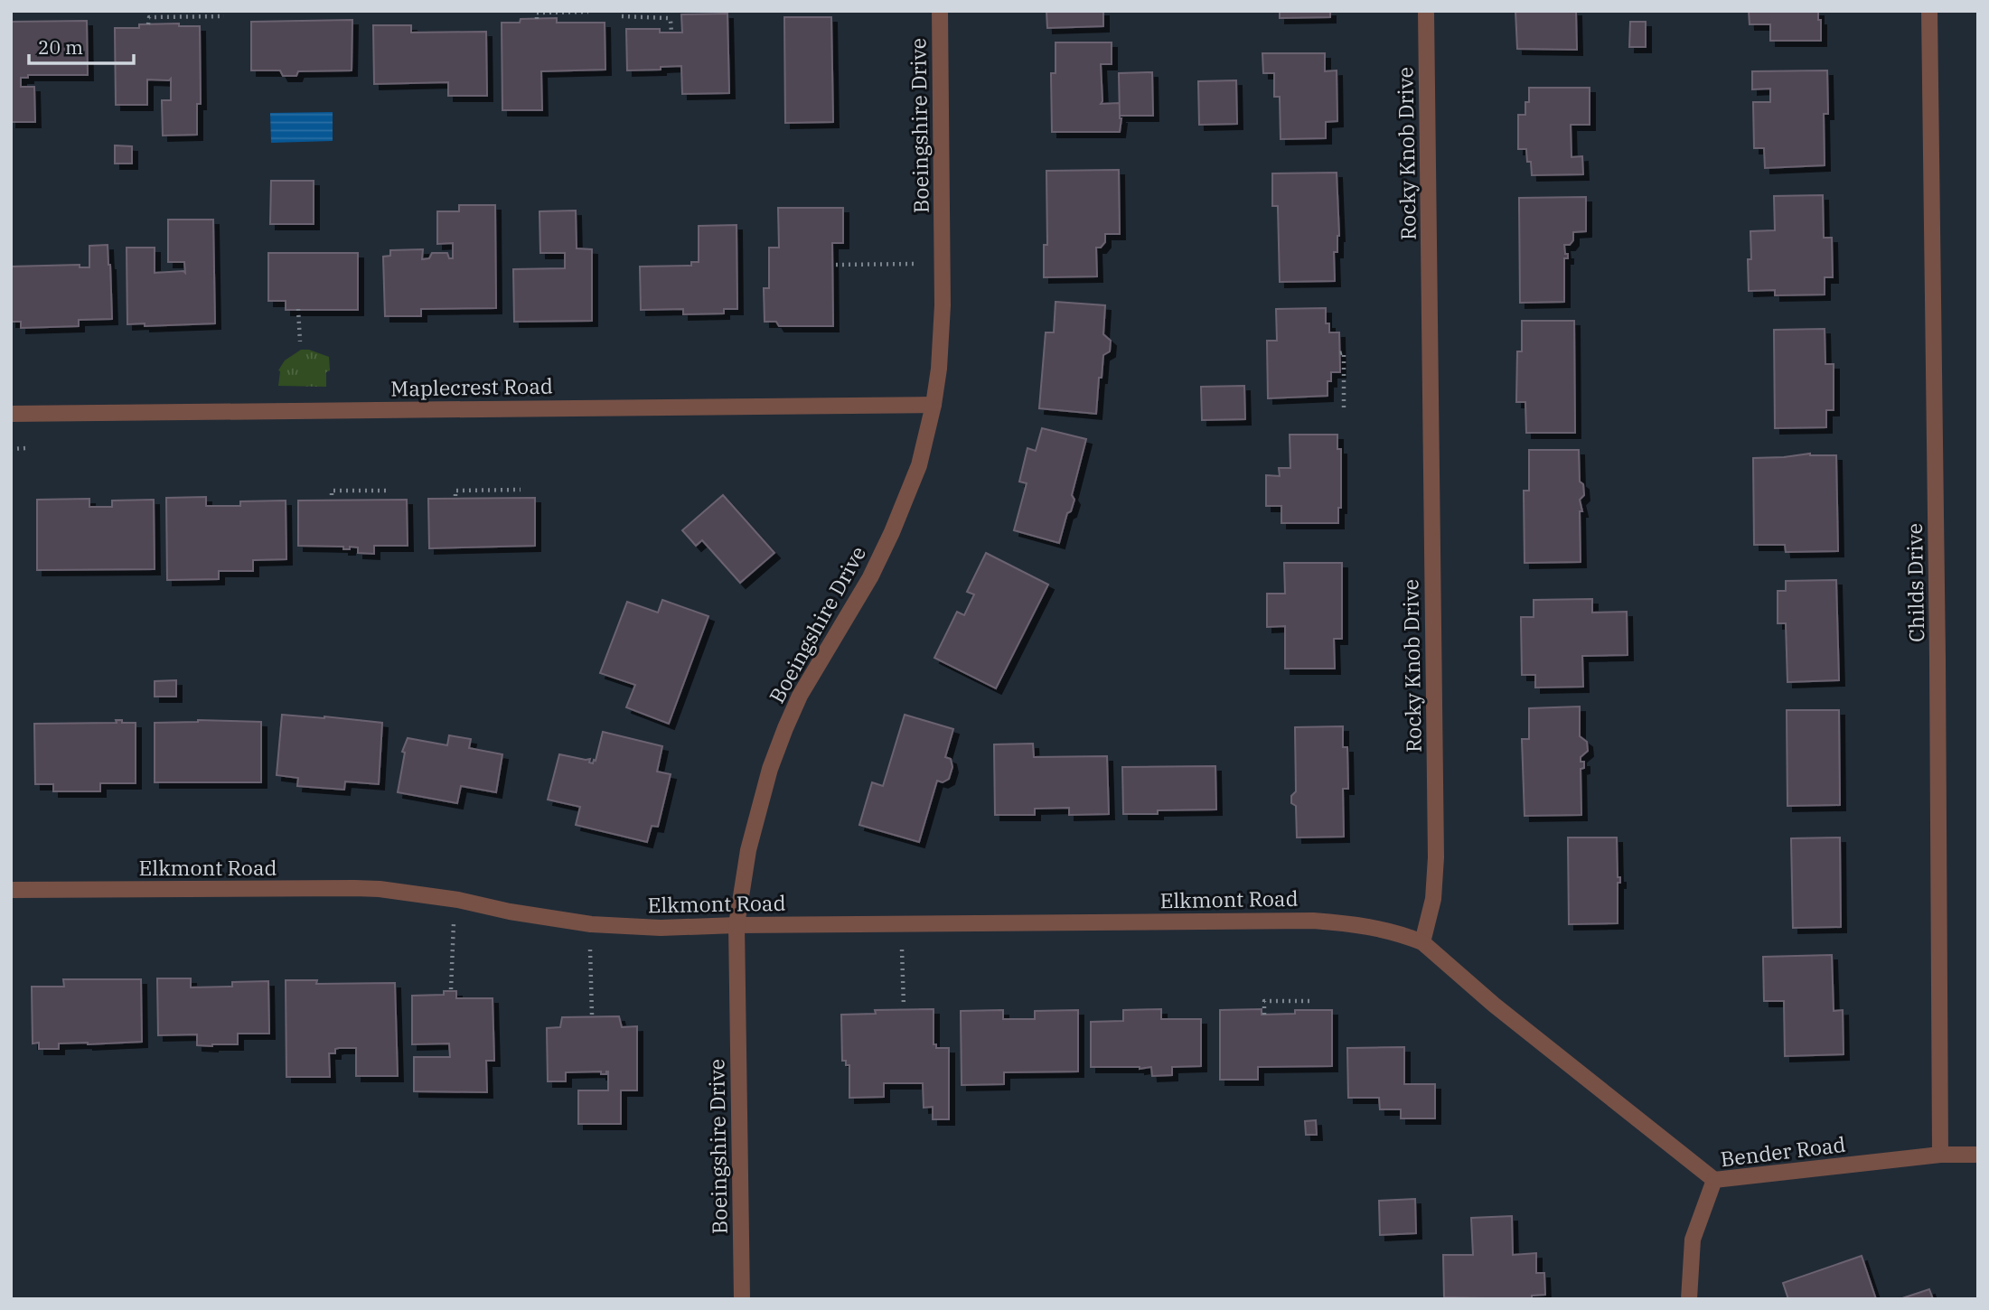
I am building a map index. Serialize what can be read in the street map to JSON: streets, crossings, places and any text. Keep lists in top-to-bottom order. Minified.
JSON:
{"streets":{"street":["Boeingshire Drive","Rocky Knob Drive","Maplecrest Road","Childs Drive","Elkmont Road","Bender Road"]},"crossings":[["Boeingshire Drive","Maplecrest Road"],["Boeingshire Drive","Elkmont Road"],["Rocky Knob Drive","Elkmont Road"],["Childs Drive","Bender Road"]],"scale_bar":"20 m"}
